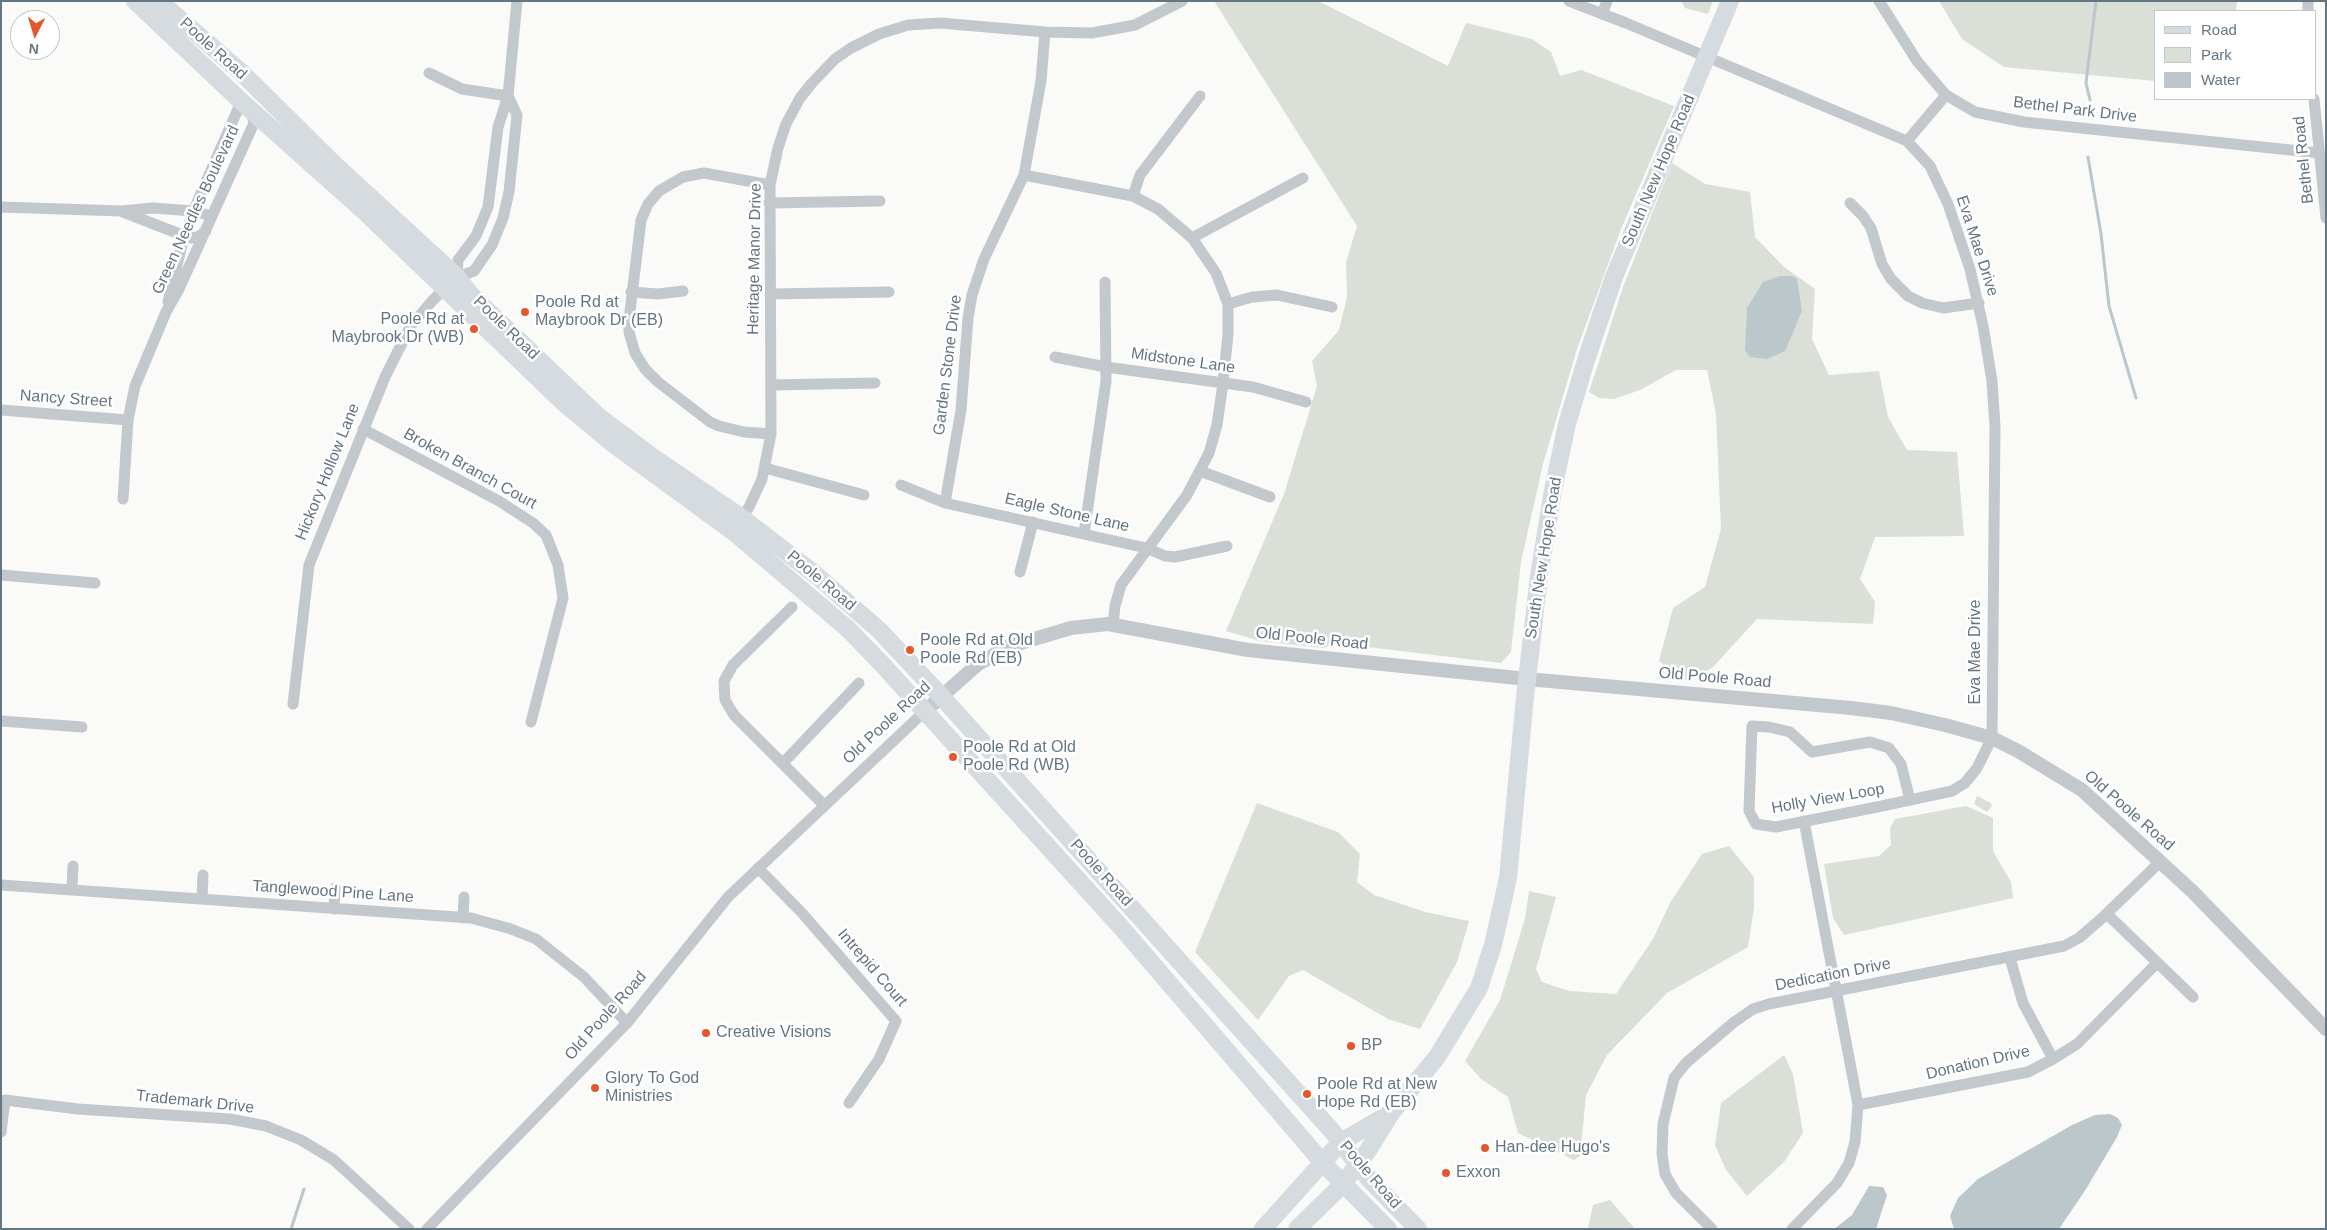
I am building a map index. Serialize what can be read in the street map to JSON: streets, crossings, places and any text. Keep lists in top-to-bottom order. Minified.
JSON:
{"streets":{"main road":["Poole Road","South New Hope Road"],"street":["Bethel Park Drive","Bethel Road","Green Needles Boulevard","Eva Mae Drive","Heritage Manor Drive","Midstone Lane","Garden Stone Drive","Nancy Street","Broken Branch Court","Hickory Hollow Lane","Eagle Stone Lane","Old Poole Road","Holly View Loop","Tanglewood Pine Lane","Intrepid Court","Dedication Drive","Donation Drive","Trademark Drive"]},"crossings":[["Poole Road","South New Hope Road"],["Poole Road","Green Needles Boulevard"],["Poole Road","Heritage Manor Drive"],["Poole Road","Hickory Hollow Lane"],["Poole Road","Old Poole Road"],["Bethel Park Drive","Bethel Road"],["South New Hope Road","Eva Mae Drive"],["South New Hope Road","Old Poole Road"],["Green Needles Boulevard","Nancy Street"],["Eva Mae Drive","Old Poole Road"],["Eva Mae Drive","Holly View Loop"],["Heritage Manor Drive","Garden Stone Drive"],["Garden Stone Drive","Eagle Stone Lane"],["Broken Branch Court","Hickory Hollow Lane"],["Old Poole Road","Holly View Loop"],["Old Poole Road","Tanglewood Pine Lane"],["Old Poole Road","Intrepid Court"],["Old Poole Road","Dedication Drive"]],"places":["Poole Rd at Maybrook Dr (EB)","Poole Rd at Maybrook Dr (WB)","Poole Rd at Old Poole Rd (EB)","Poole Rd at Old Poole Rd (WB)","Creative Visions","BP","Glory To God Ministries","Poole Rd at New Hope Rd (EB)","Han-dee Hugo's","Exxon"],"legend":["Road","Park","Water"],"north":"bottom"}
